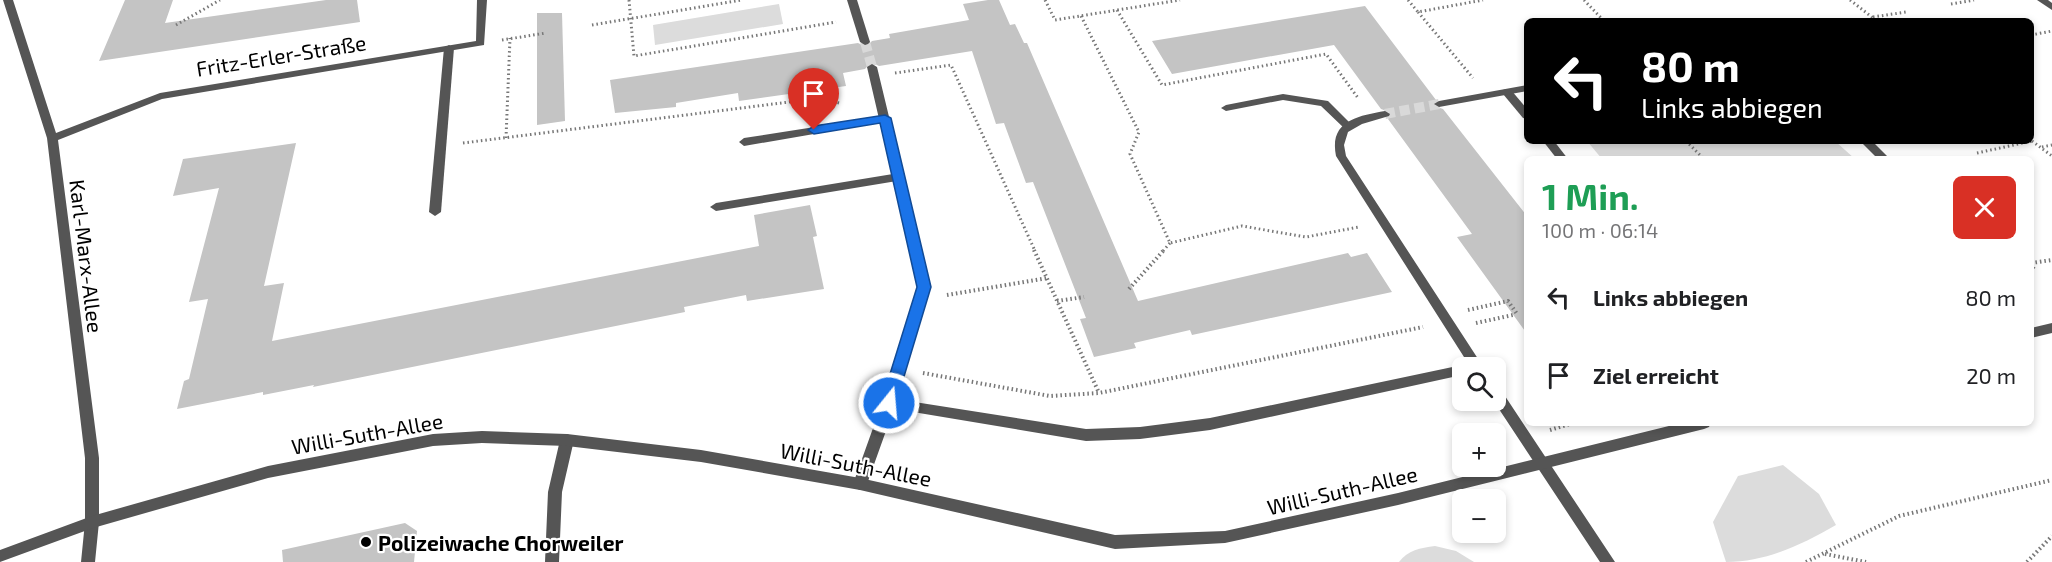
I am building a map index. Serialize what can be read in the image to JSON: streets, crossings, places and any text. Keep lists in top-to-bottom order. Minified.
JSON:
{"streets":{"street":["Fritz-Erler-Straße","Karl-Marx-Allee","Willi-Suth-Allee"]},"crossings":[["Fritz-Erler-Straße","Karl-Marx-Allee"],["Karl-Marx-Allee","Willi-Suth-Allee"]],"places":["Polizeiwache Chorweiler"],"page":{"turn":["80 m","Links abbiegen"],"heading":["1 Min.","100 m · 06:14"],"list":[{"name":"Links abbiegen","value":"80 m"},{"name":"Ziel erreicht","value":"20 m"}],"map_buttons":["+","−"]}}
